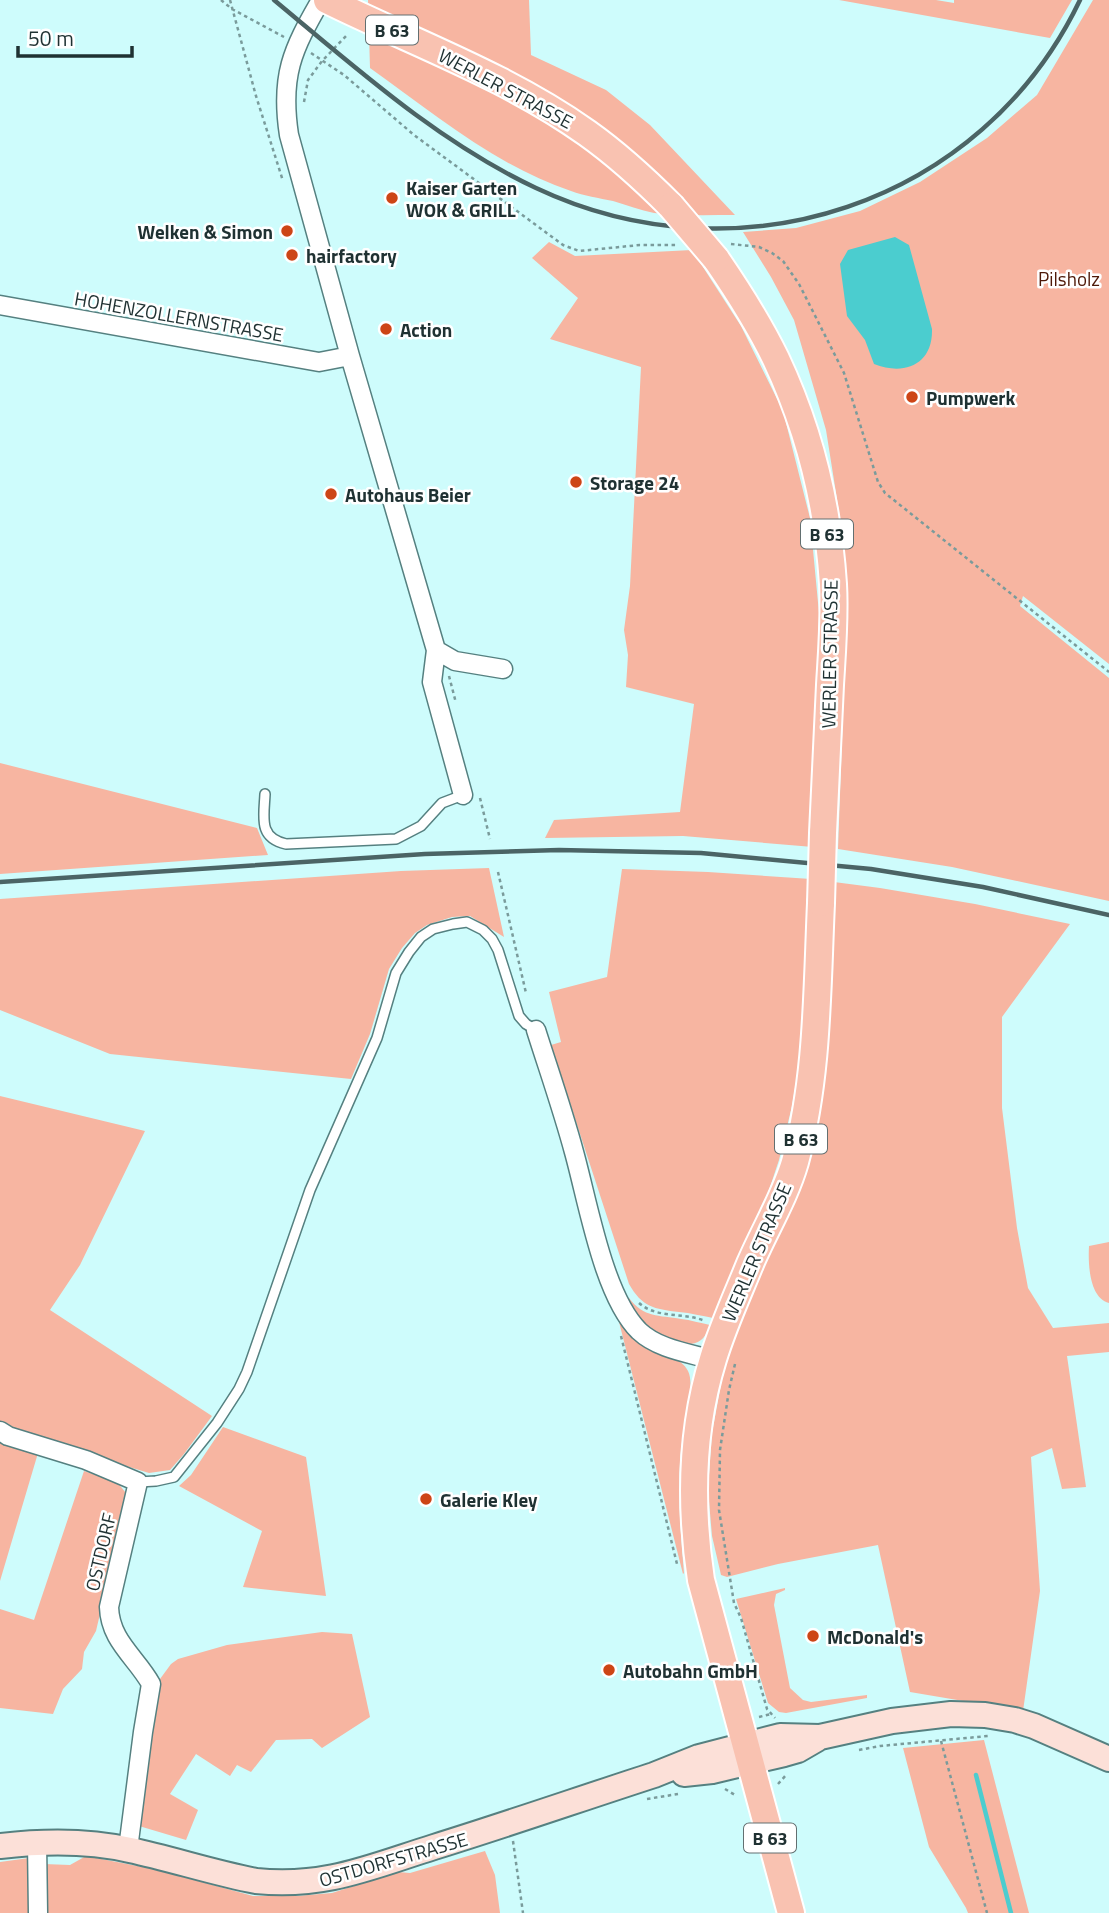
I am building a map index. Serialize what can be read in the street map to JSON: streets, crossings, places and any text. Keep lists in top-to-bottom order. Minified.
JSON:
{"streets":{"main road":["B 63","WERLER STRASSE"],"street":["HOHENZOLLERNSTRASSE","OSTDORF","OSTDORFSTRASSE"]},"crossings":[["WERLER STRASSE","OSTDORFSTRASSE"],["OSTDORF","OSTDORFSTRASSE"]],"parks":["Pilsholz"],"places":["Kaiser Garten WOK & GRILL","Welken & Simon","hairfactory","Action","Pumpwerk","Storage 24","Autohaus Beier","Galerie Kley","McDonald's","Autobahn GmbH"],"scale_bar":"50 m"}
